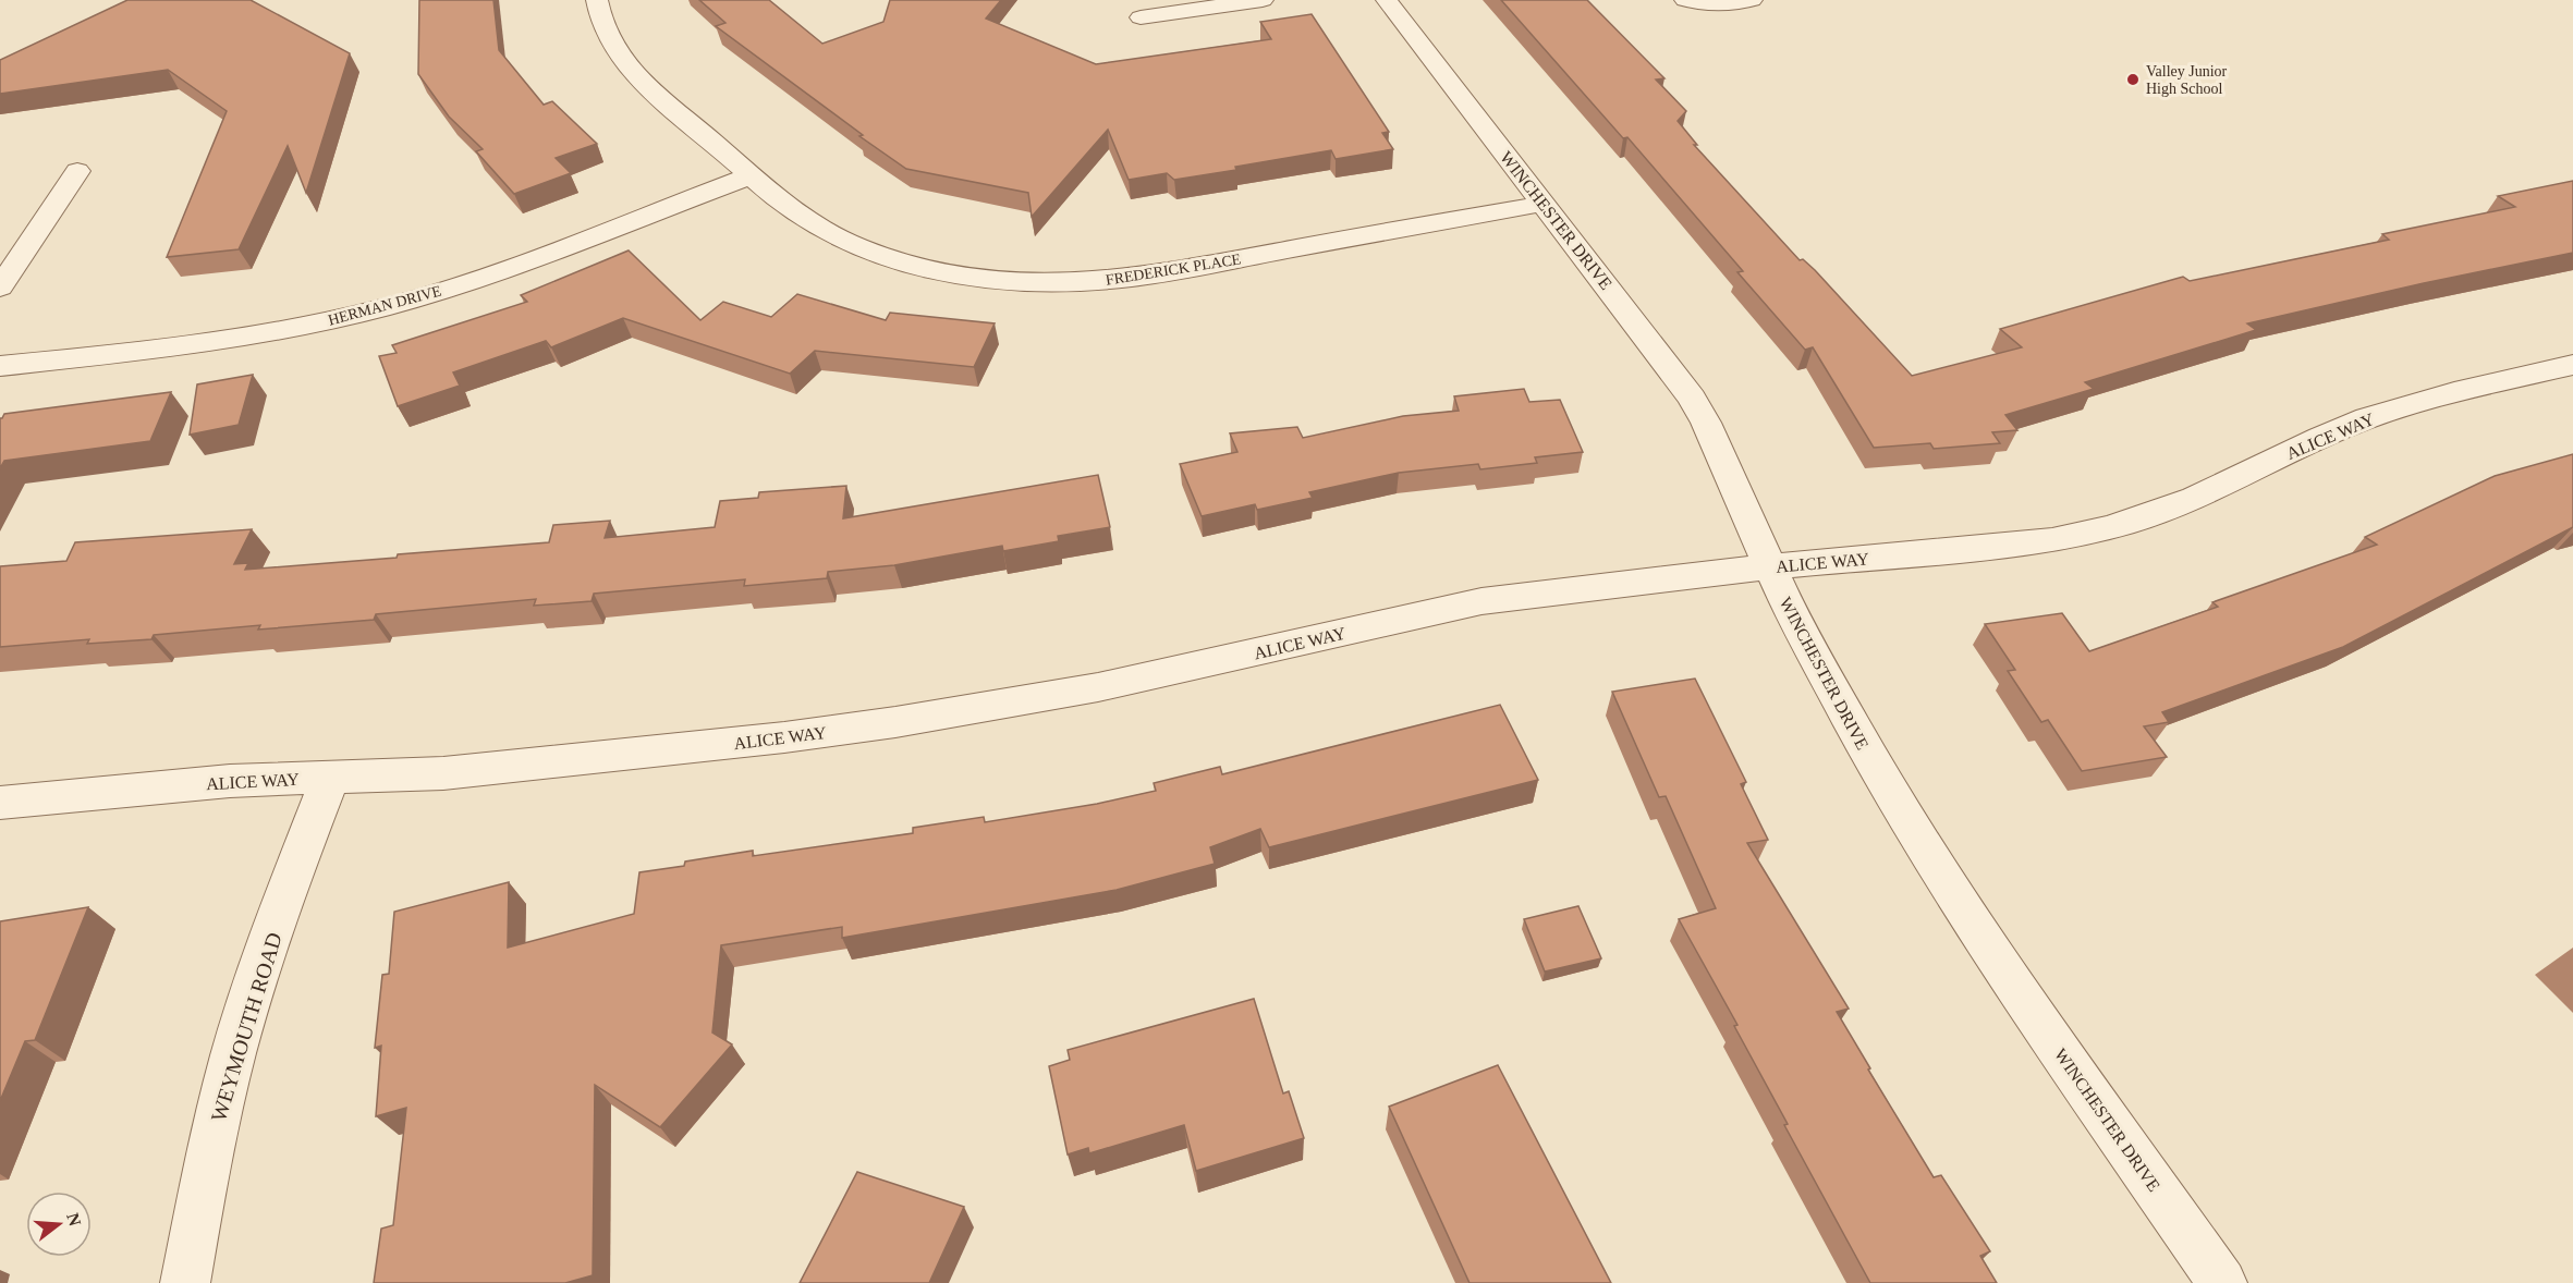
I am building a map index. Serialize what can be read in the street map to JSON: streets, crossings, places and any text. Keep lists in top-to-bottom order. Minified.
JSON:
{"streets":{"street":["WINCHESTER DRIVE","FREDERICK PLACE","HERMAN DRIVE","ALICE WAY","WEYMOUTH ROAD"]},"crossings":[["WINCHESTER DRIVE","FREDERICK PLACE"],["WINCHESTER DRIVE","ALICE WAY"],["FREDERICK PLACE","HERMAN DRIVE"],["ALICE WAY","WEYMOUTH ROAD"]],"places":["Valley Junior High School"],"north":"right"}
